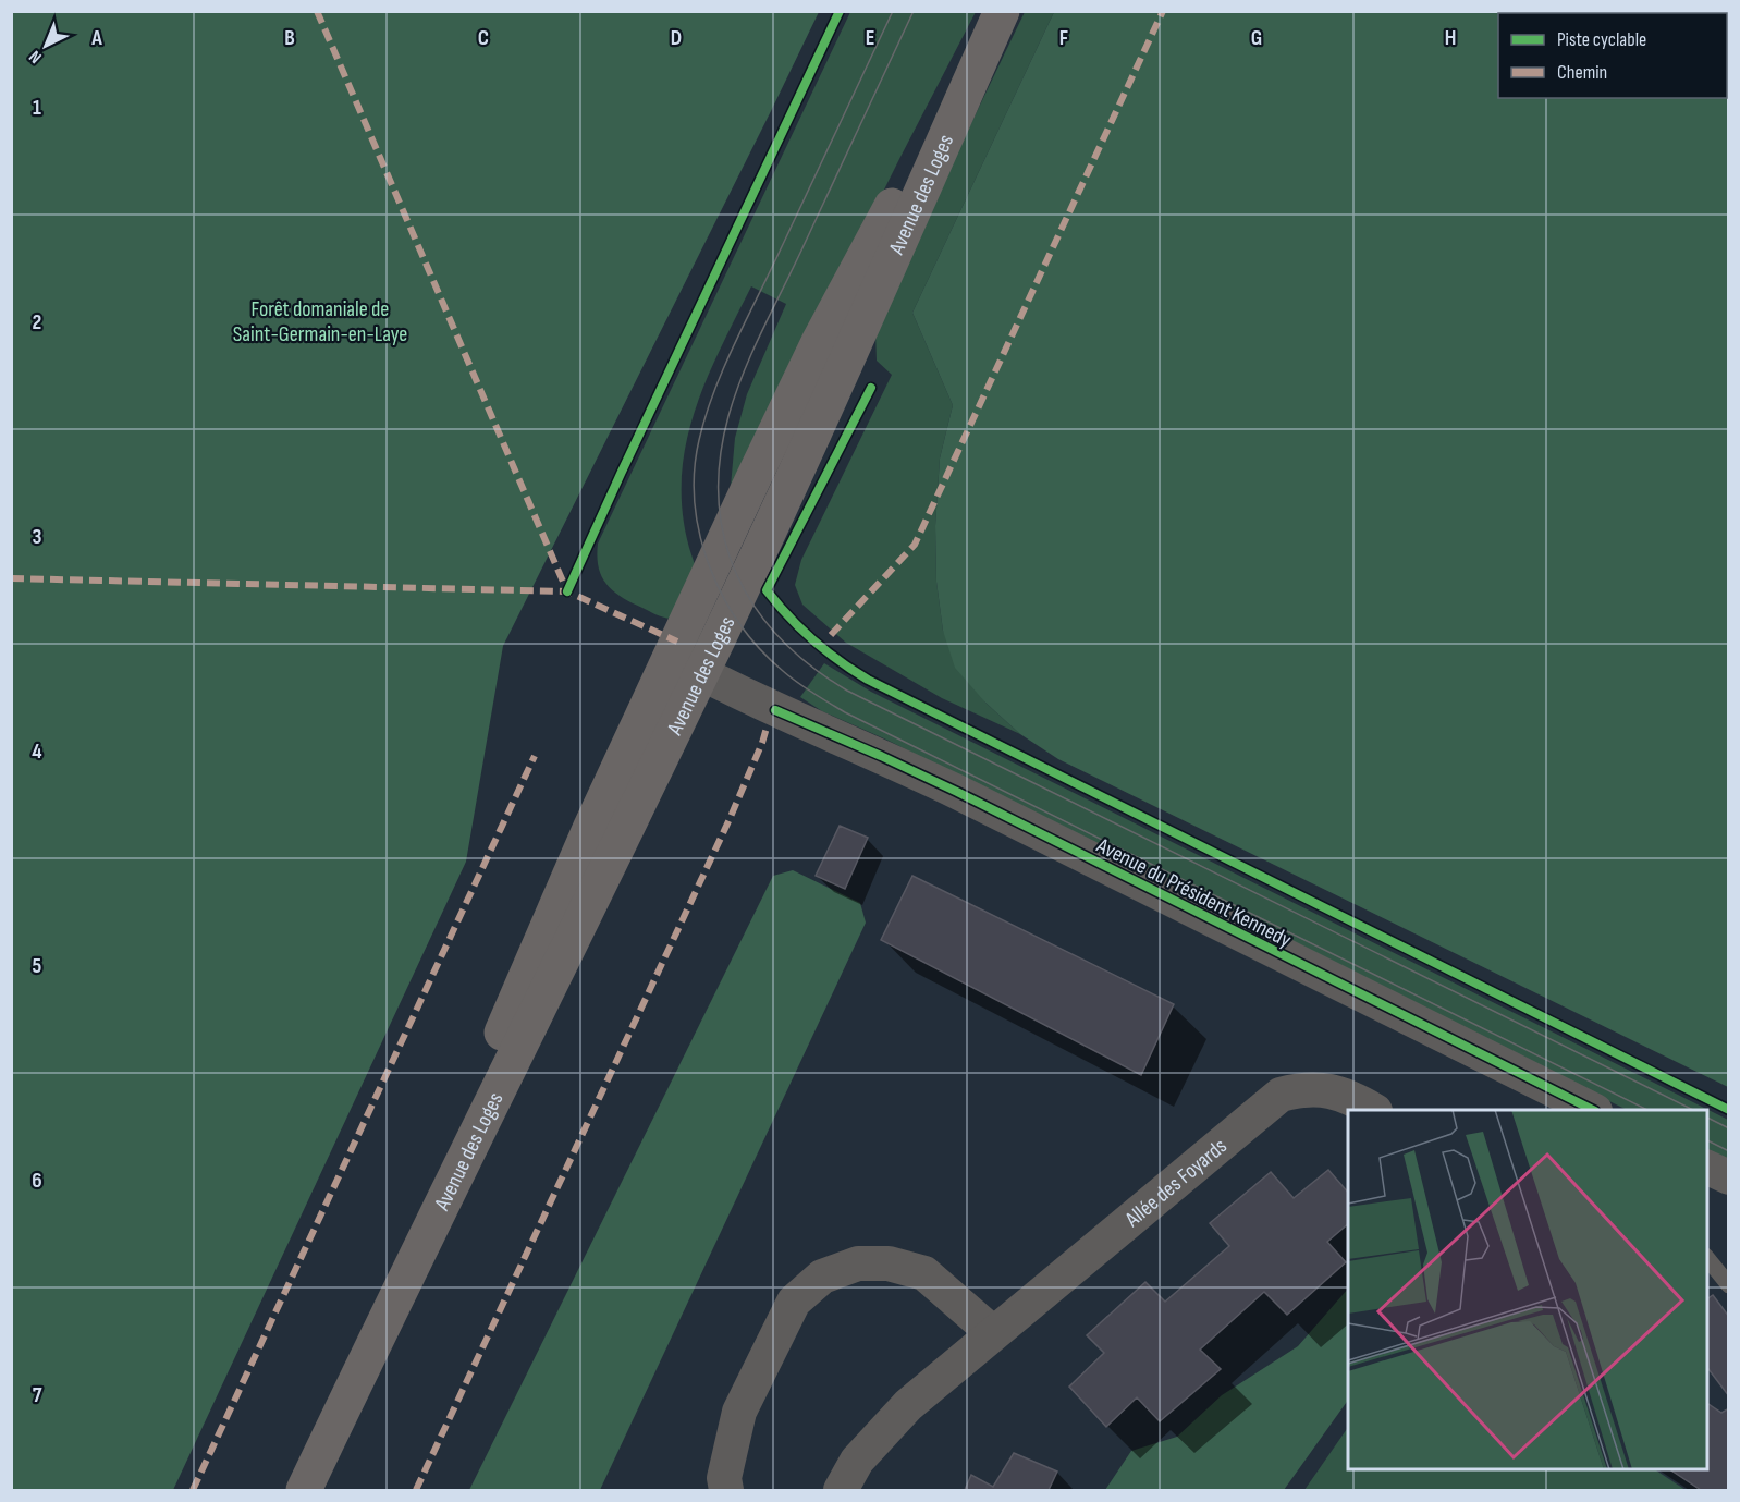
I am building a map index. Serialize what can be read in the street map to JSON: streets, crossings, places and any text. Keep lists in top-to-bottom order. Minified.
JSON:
{"streets":{"main road":["Avenue des Loges"],"street":["Avenue du Président Kennedy","Allée des Foyards"]},"crossings":[["Avenue des Loges","Avenue du Président Kennedy"]],"parks":["Forêt domaniale de Saint-Germain-en-Laye"],"legend":["Piste cyclable","Chemin"],"north":"bottom left","grid":{"columns":["A","B","C","D","E","F","G","H"],"rows":["1","2","3","4","5","6","7"]}}
